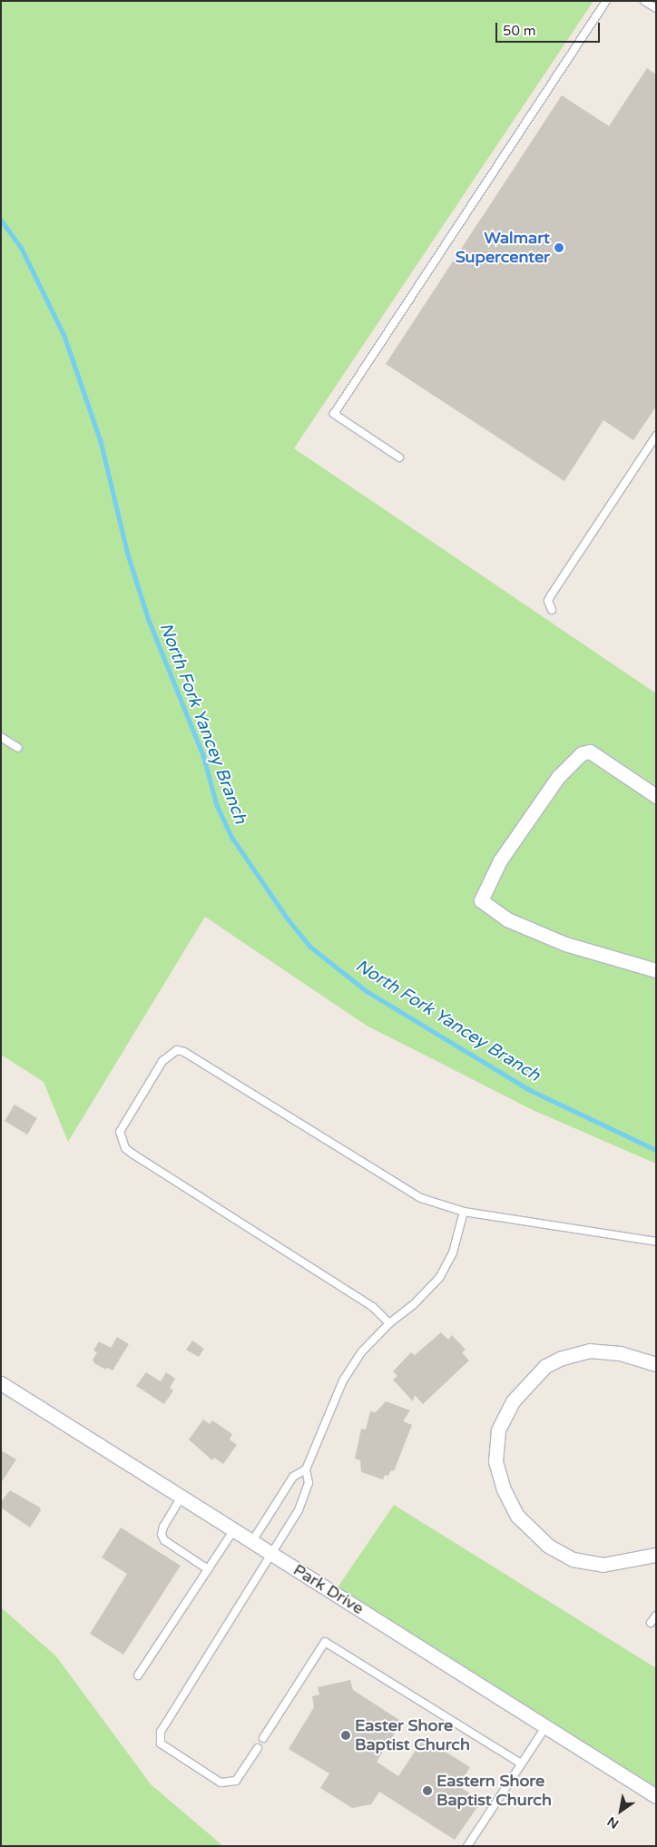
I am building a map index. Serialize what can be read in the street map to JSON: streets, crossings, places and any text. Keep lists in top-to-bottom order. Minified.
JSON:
{"streets":{"street":["Park Drive"]},"water":["North Fork Yancey Branch"],"places":["Walmart Supercenter","Easter Shore Baptist Church","Eastern Shore Baptist Church"],"scale_bar":"50 m","north":"bottom left"}
